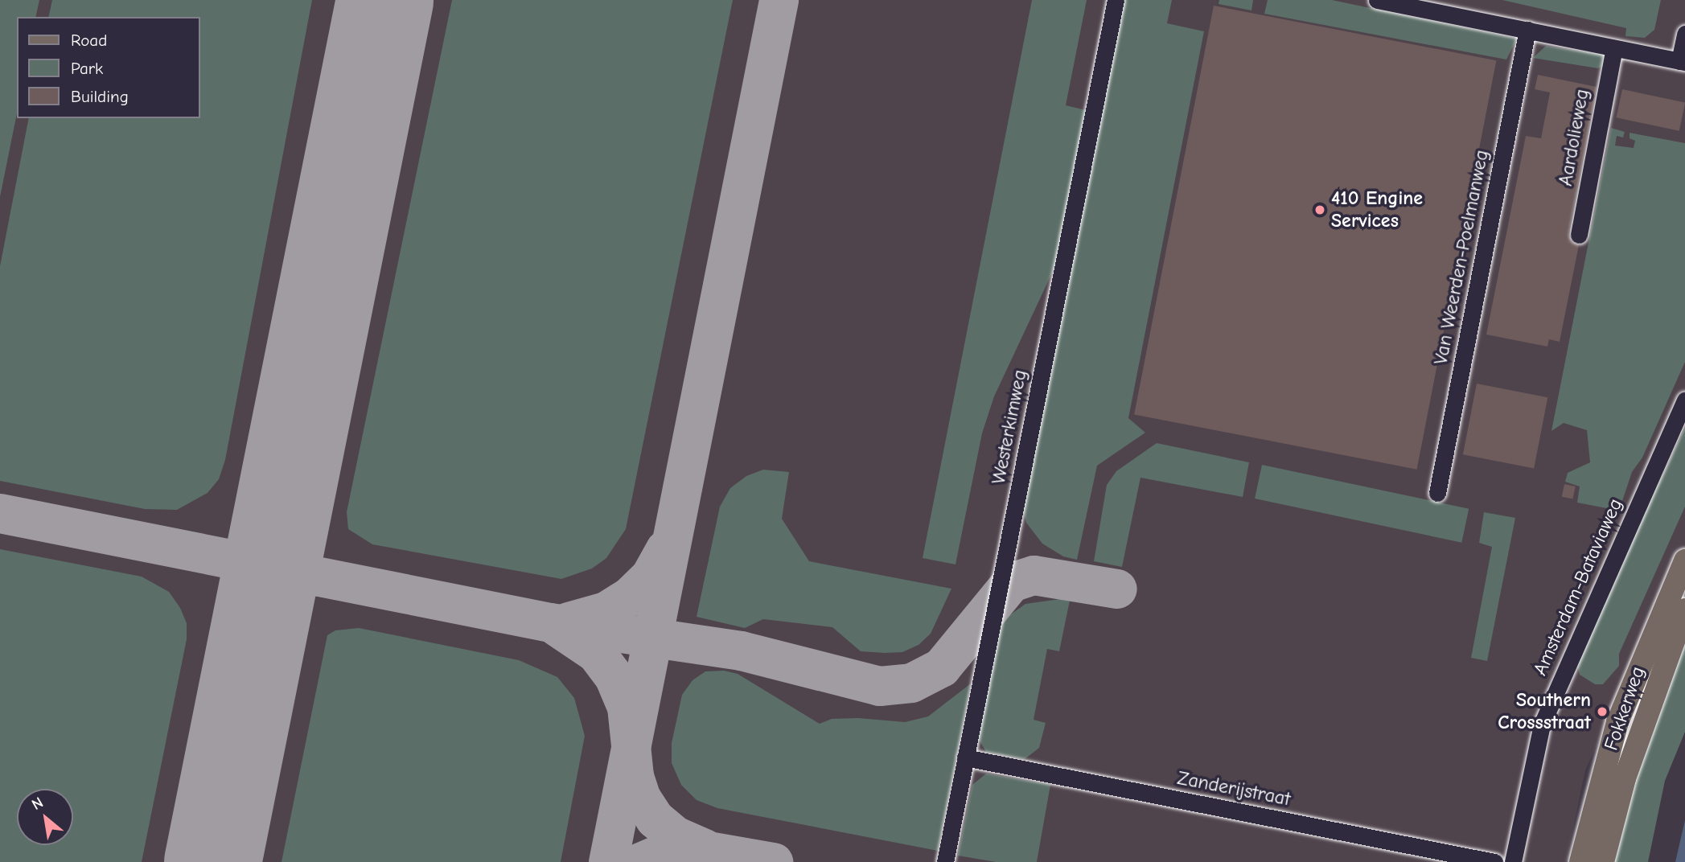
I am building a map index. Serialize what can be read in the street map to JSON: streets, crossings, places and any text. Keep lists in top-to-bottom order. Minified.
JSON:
{"streets":{"main road":["Fokkerweg"],"street":["Aardolieweg","Van Weerden-Poelmanweg","Westerkimweg","Amsterdam-Bataviaweg","Zanderijstraat"]},"crossings":[["Westerkimweg","Zanderijstraat"]],"places":["410 Engine Services","Southern Crossstraat"],"legend":["Road","Park","Building"],"north":"top left"}
